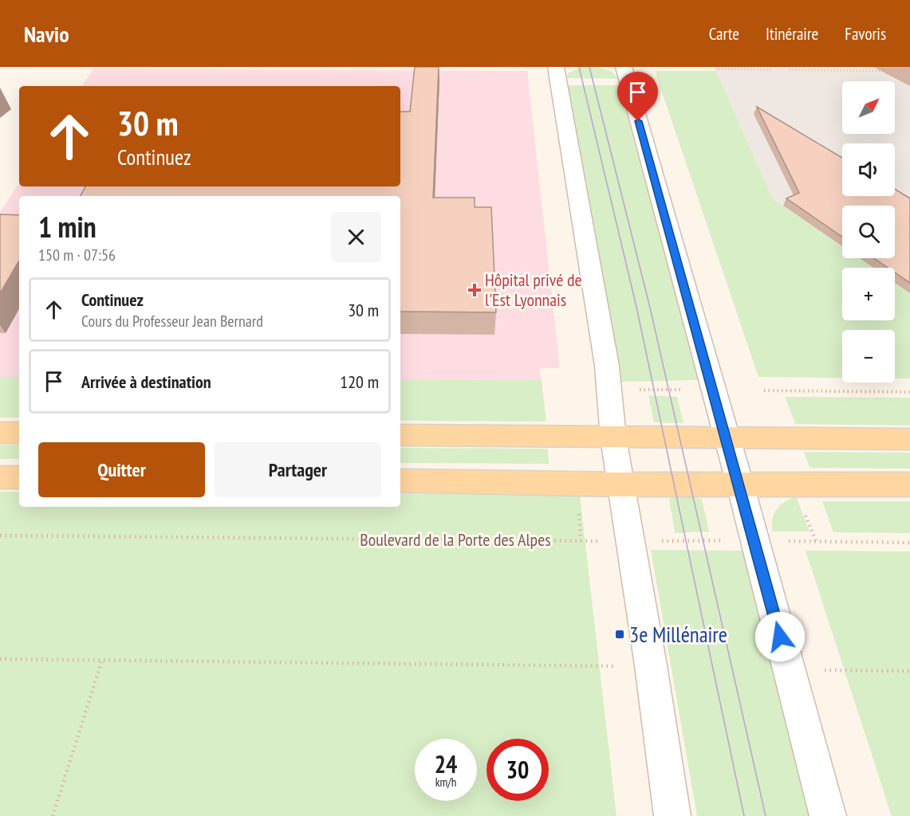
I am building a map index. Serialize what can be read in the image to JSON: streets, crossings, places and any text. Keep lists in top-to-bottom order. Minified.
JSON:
{"streets":{"path":["Boulevard de la Porte des Alpes"]},"places":{"health":["Hôpital privé de l'Est Lyonnais"],"transit":["3e Millénaire"]},"north":"top right","page":{"header":"Navio","nav":["Carte","Itinéraire","Favoris"],"map_buttons":["+","−"],"turn":["30 m","Continuez"],"heading":["1 min","150 m · 07:56"],"list":[{"name":"Continuez","note":"Cours du Professeur Jean Bernard","value":"30 m"},{"name":"Arrivée à destination","value":"120 m"}],"buttons":["Quitter","Partager"],"speed":"24 km/h","limit":"30"}}
